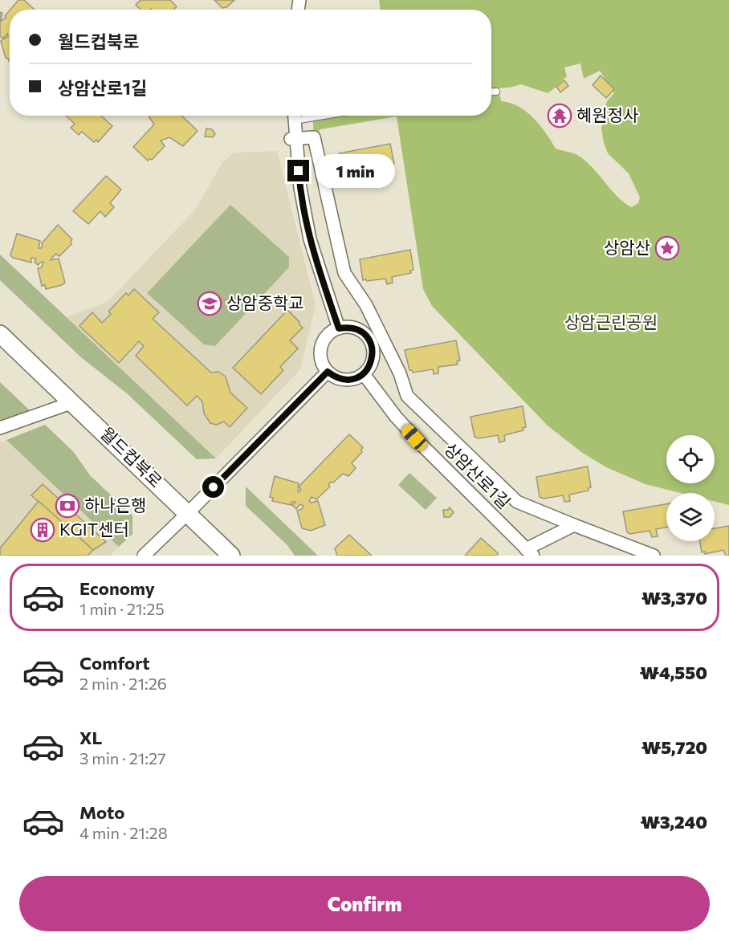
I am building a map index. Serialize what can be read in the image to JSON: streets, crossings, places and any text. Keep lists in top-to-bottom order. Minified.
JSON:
{"streets":{"main road":["월드컵북로"],"street":["상암산로1길"]},"parks":["상암근린공원"],"places":{"temple":["혜원정사"],"place":["상암산"],"school or university":["상암중학교"],"bank":["하나은행"],"building":["KGIT센터"]},"page":{"banner":["월드컵북로","상암산로1길"],"bubble":"1 min","list":[{"name":"Economy","note":"1 min · 21:25","value":"₩3,370"},{"name":"Comfort","note":"2 min · 21:26","value":"₩4,550"},{"name":"XL","note":"3 min · 21:27","value":"₩5,720"},{"name":"Moto","note":"4 min · 21:28","value":"₩3,240"}],"buttons":"Confirm"}}
